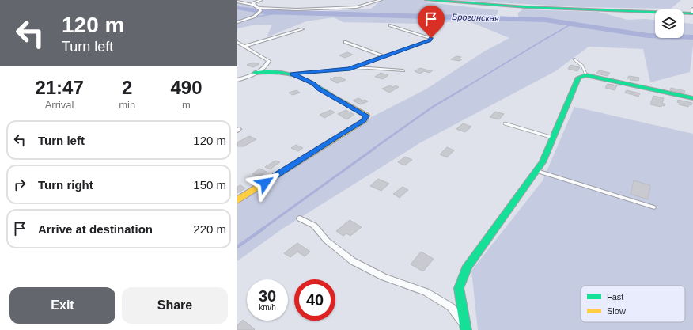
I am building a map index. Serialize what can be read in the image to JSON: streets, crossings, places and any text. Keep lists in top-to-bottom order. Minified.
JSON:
{"water":["Брогинская"],"legend":["Fast","Slow"],"page":{"turn":["120 m","Turn left"],"eta":["21:47","Arrival","2","min","490","m"],"list":[{"name":"Turn left","value":"120 m"},{"name":"Turn right","value":"150 m"},{"name":"Arrive at destination","value":"220 m"}],"speed":"30 km/h","limit":"40","buttons":["Exit","Share"]}}
